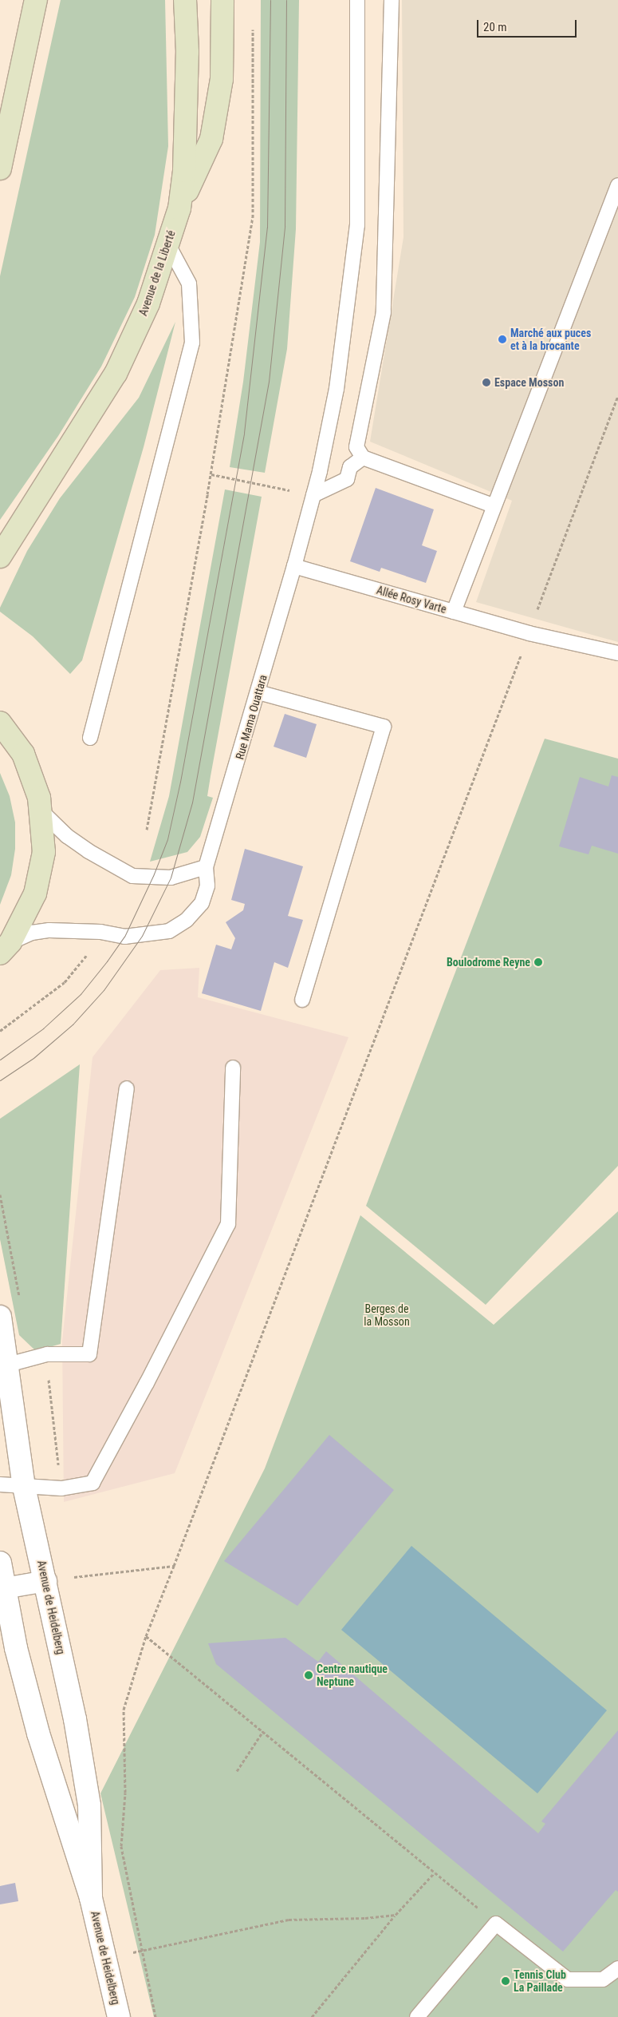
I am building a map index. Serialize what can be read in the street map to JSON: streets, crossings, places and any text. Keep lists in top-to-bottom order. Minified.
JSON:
{"streets":{"main road":["Avenue de la Liberté"],"street":["Avenue de Heidelberg"],"lane":["Allée Rosy Varte","Rue Mama Ouattara"]},"crossings":[["Allée Rosy Varte","Rue Mama Ouattara"]],"parks":["Berges de la Mosson"],"places":["Marché aux puces et à la brocante","Espace Mosson","Boulodrome Reyne","Centre nautique Neptune","Tennis Club La Paillade"],"scale_bar":"20 m"}
